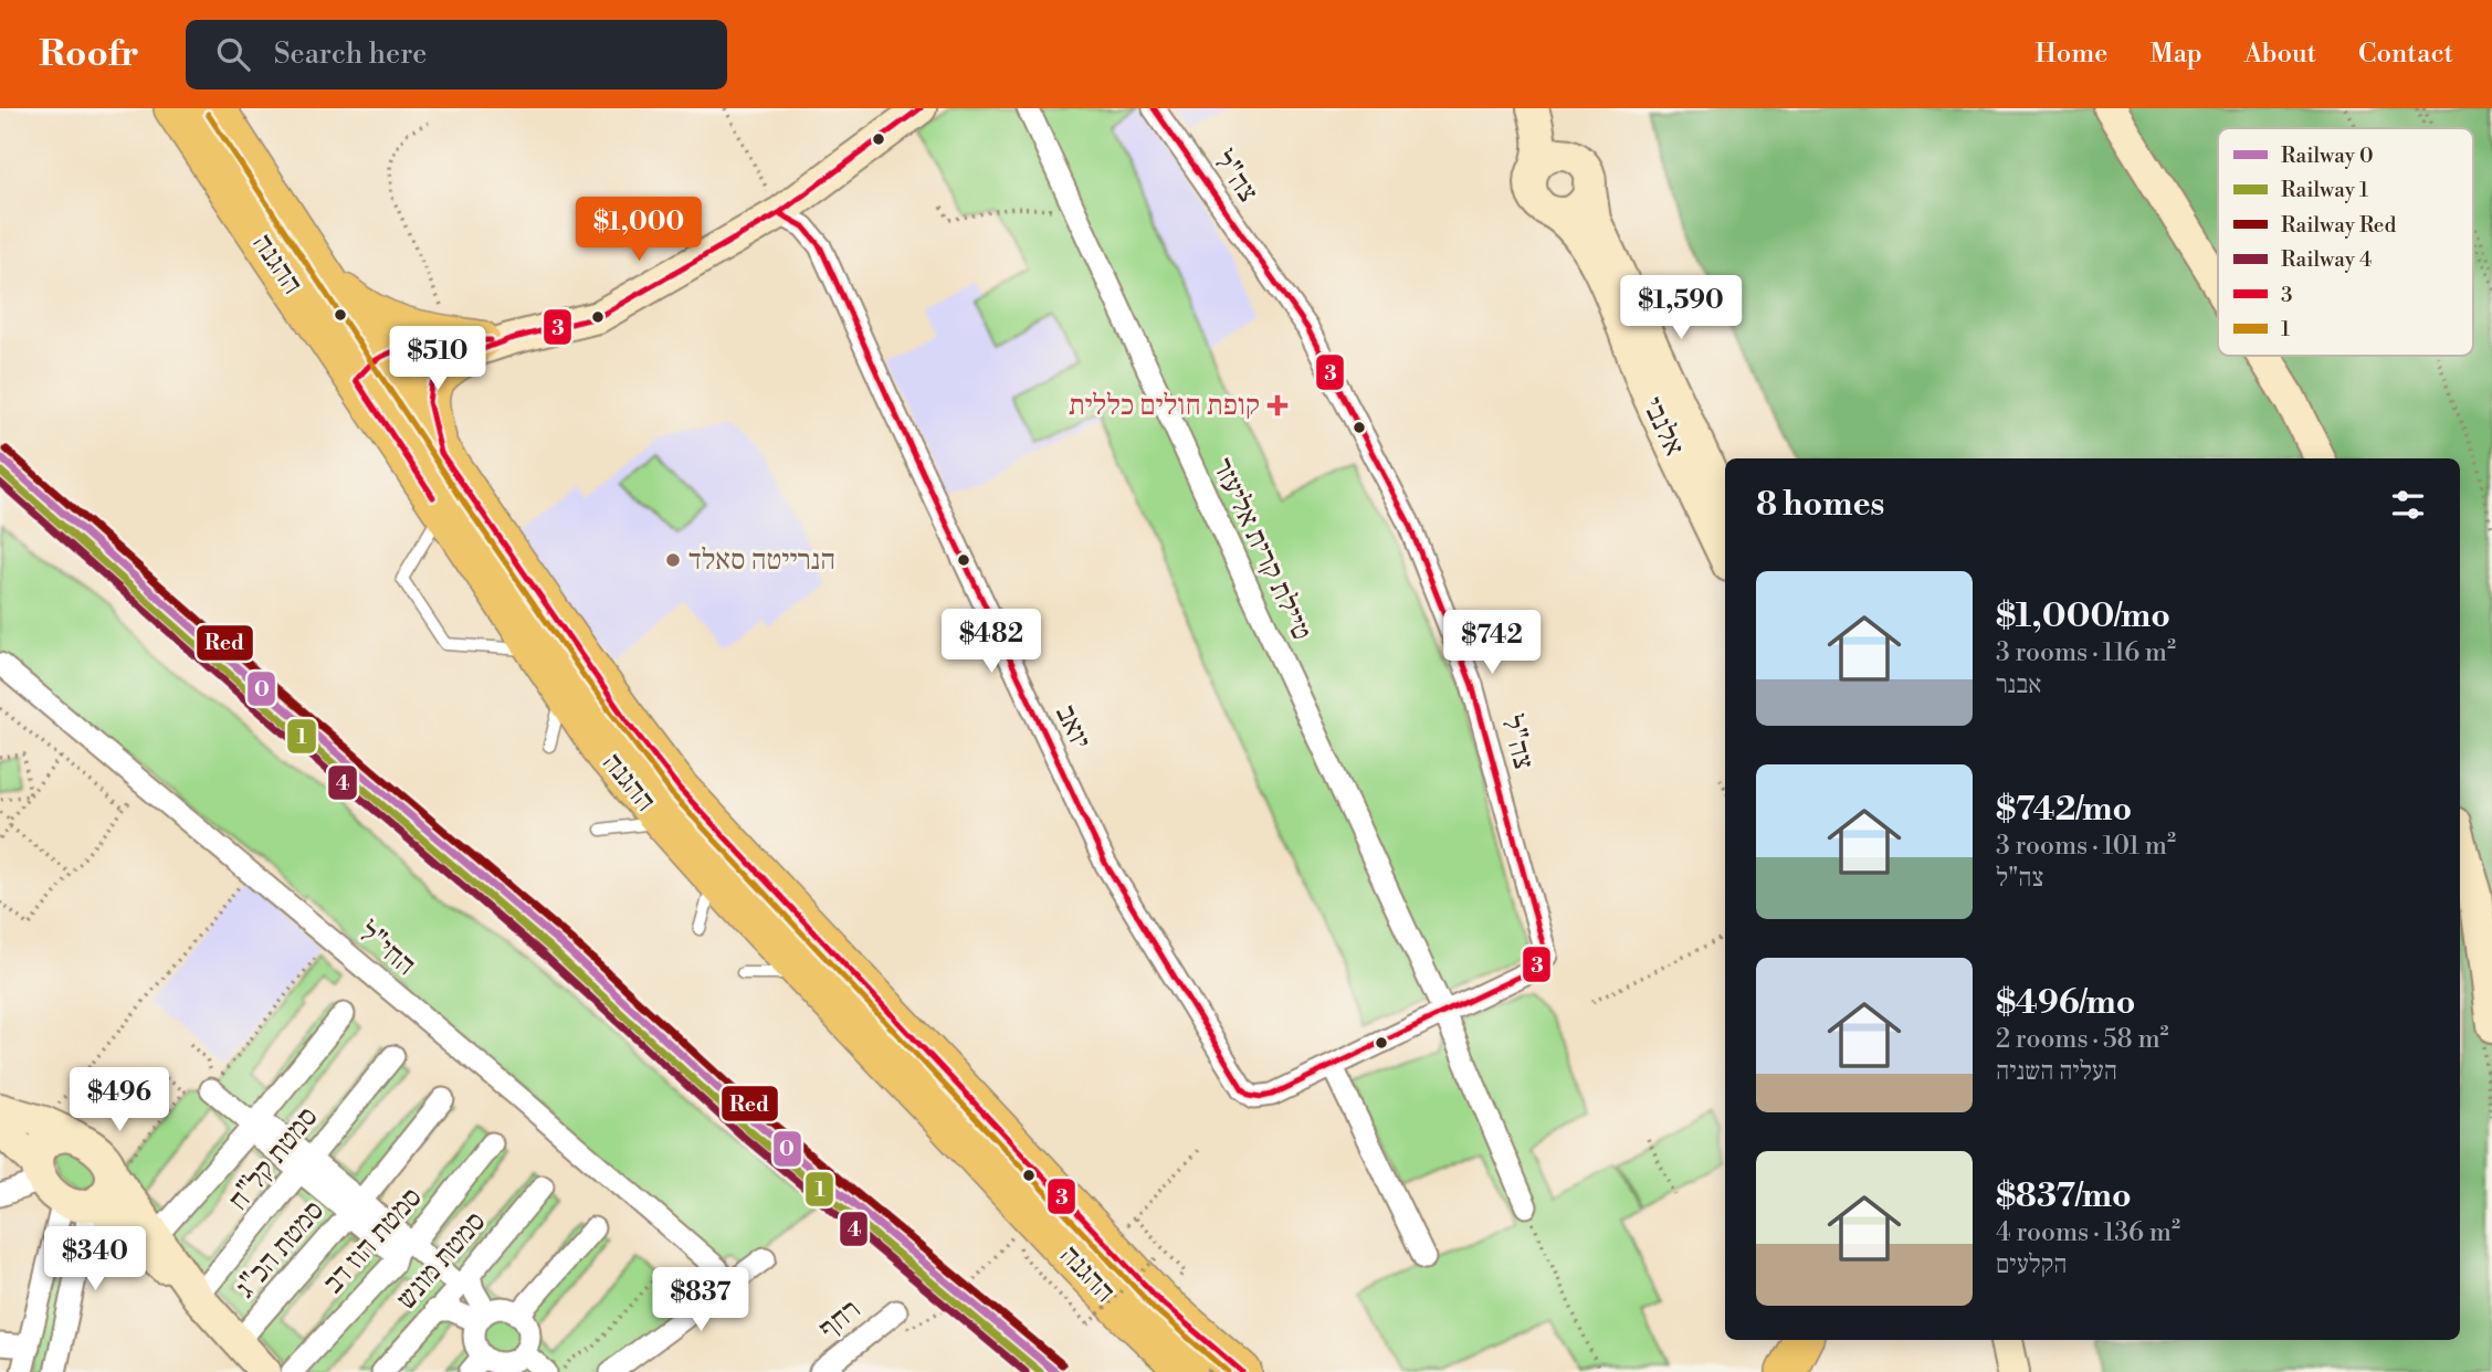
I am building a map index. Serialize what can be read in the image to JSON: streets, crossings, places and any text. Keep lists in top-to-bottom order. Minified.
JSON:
{"streets":{"highway":["ההגנה"],"street":["צה\"ל","אלנבי","טיילת קרית אליעזר","יואב","החי\"ל","סמטת קל\"ח","סמטת הוז דב","סמטת הכ\"ג","סמטת מונש","רחף"]},"crossings":[["צה\"ל","טיילת קרית אליעזר"],["צה\"ל","יואב"]],"places":{"health":["קופת חולים כללית"],"other":["הנרייטה סאלד"]},"lines":["transit line 3","transit line 1","rail line Red","rail line 0","rail line 1","rail line 4"],"legend":["Railway 0","Railway 1","Railway Red","Railway 4","3","1"],"page":{"header":"Roofr","search":"Search here","nav":["Home","Map","About","Contact"],"price":["$1,000","$1,590","$510","$482","$742","$496","$340","$837"],"heading":"8 homes","list":[{"name":"$1,000/mo","note":"3 rooms · 116 m² · אבנר"},{"name":"$742/mo","note":"3 rooms · 101 m² · צה\"ל"},{"name":"$496/mo","note":"2 rooms · 58 m² · העליה השניה"},{"name":"$837/mo","note":"4 rooms · 136 m² · הקלעים"}]}}
